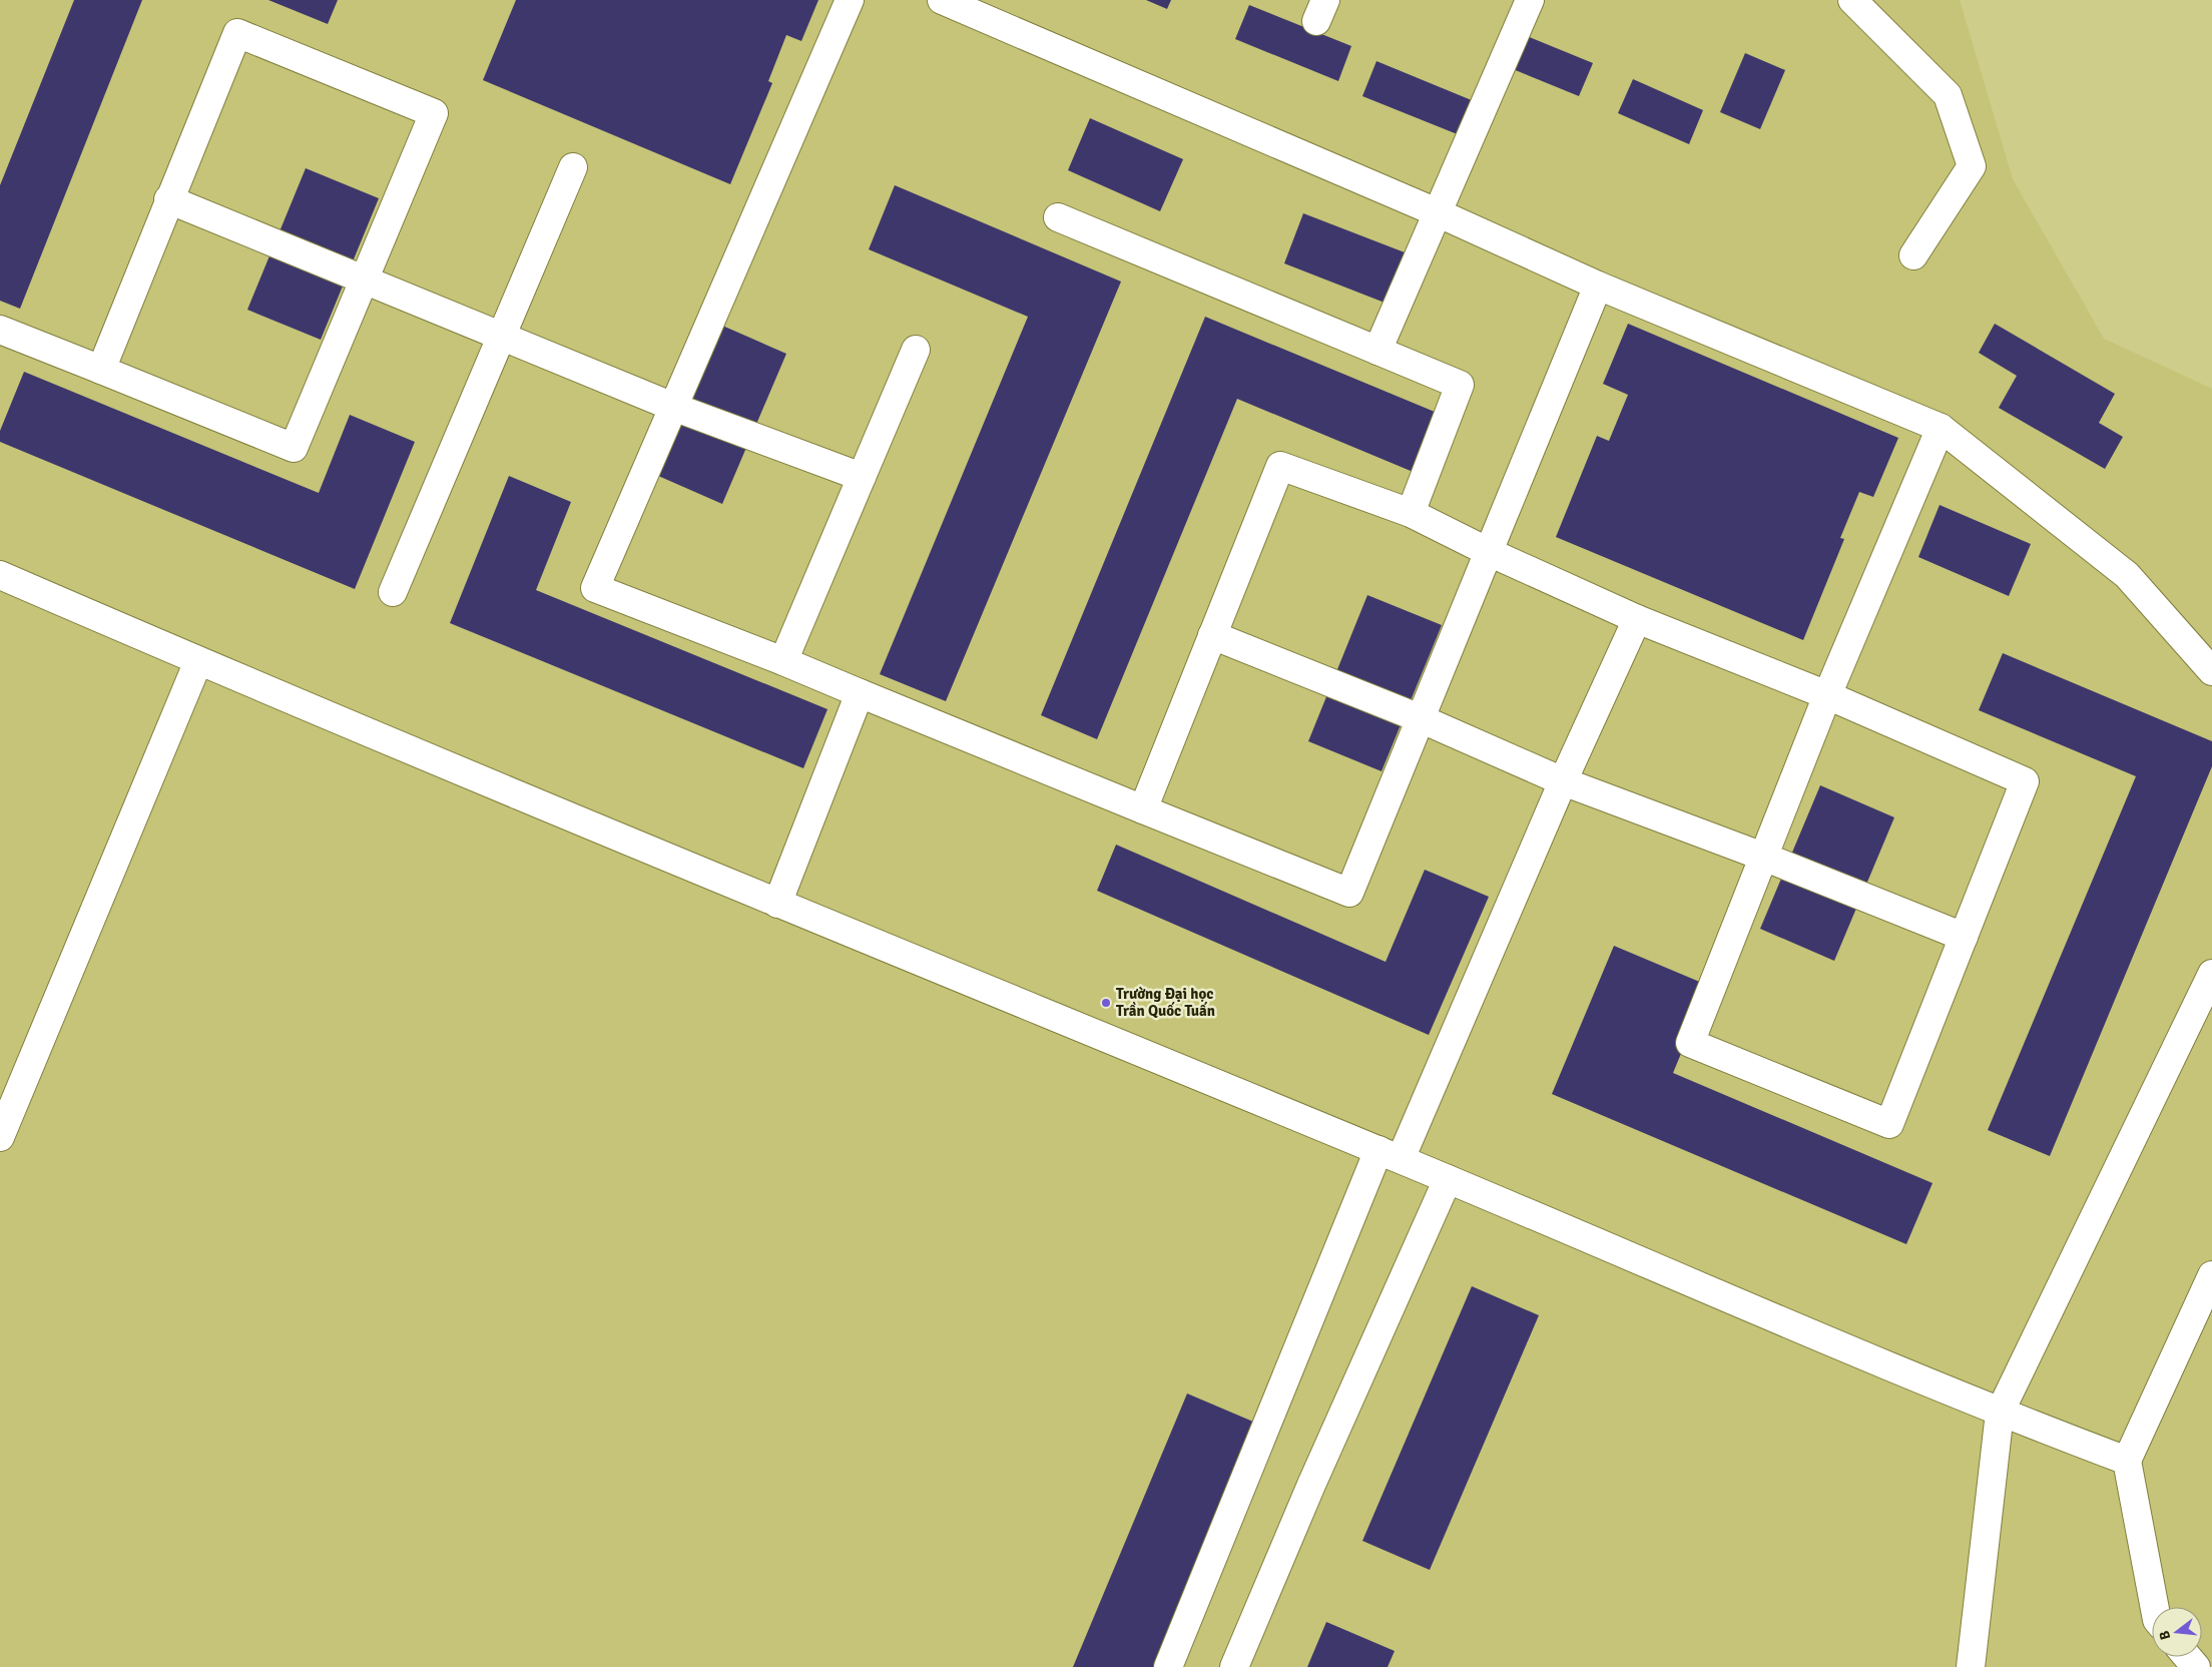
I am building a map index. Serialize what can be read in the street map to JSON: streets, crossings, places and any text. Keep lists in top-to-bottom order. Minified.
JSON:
{"places":["Trường Đại học Trần Quốc Tuấn"],"north":"left"}
